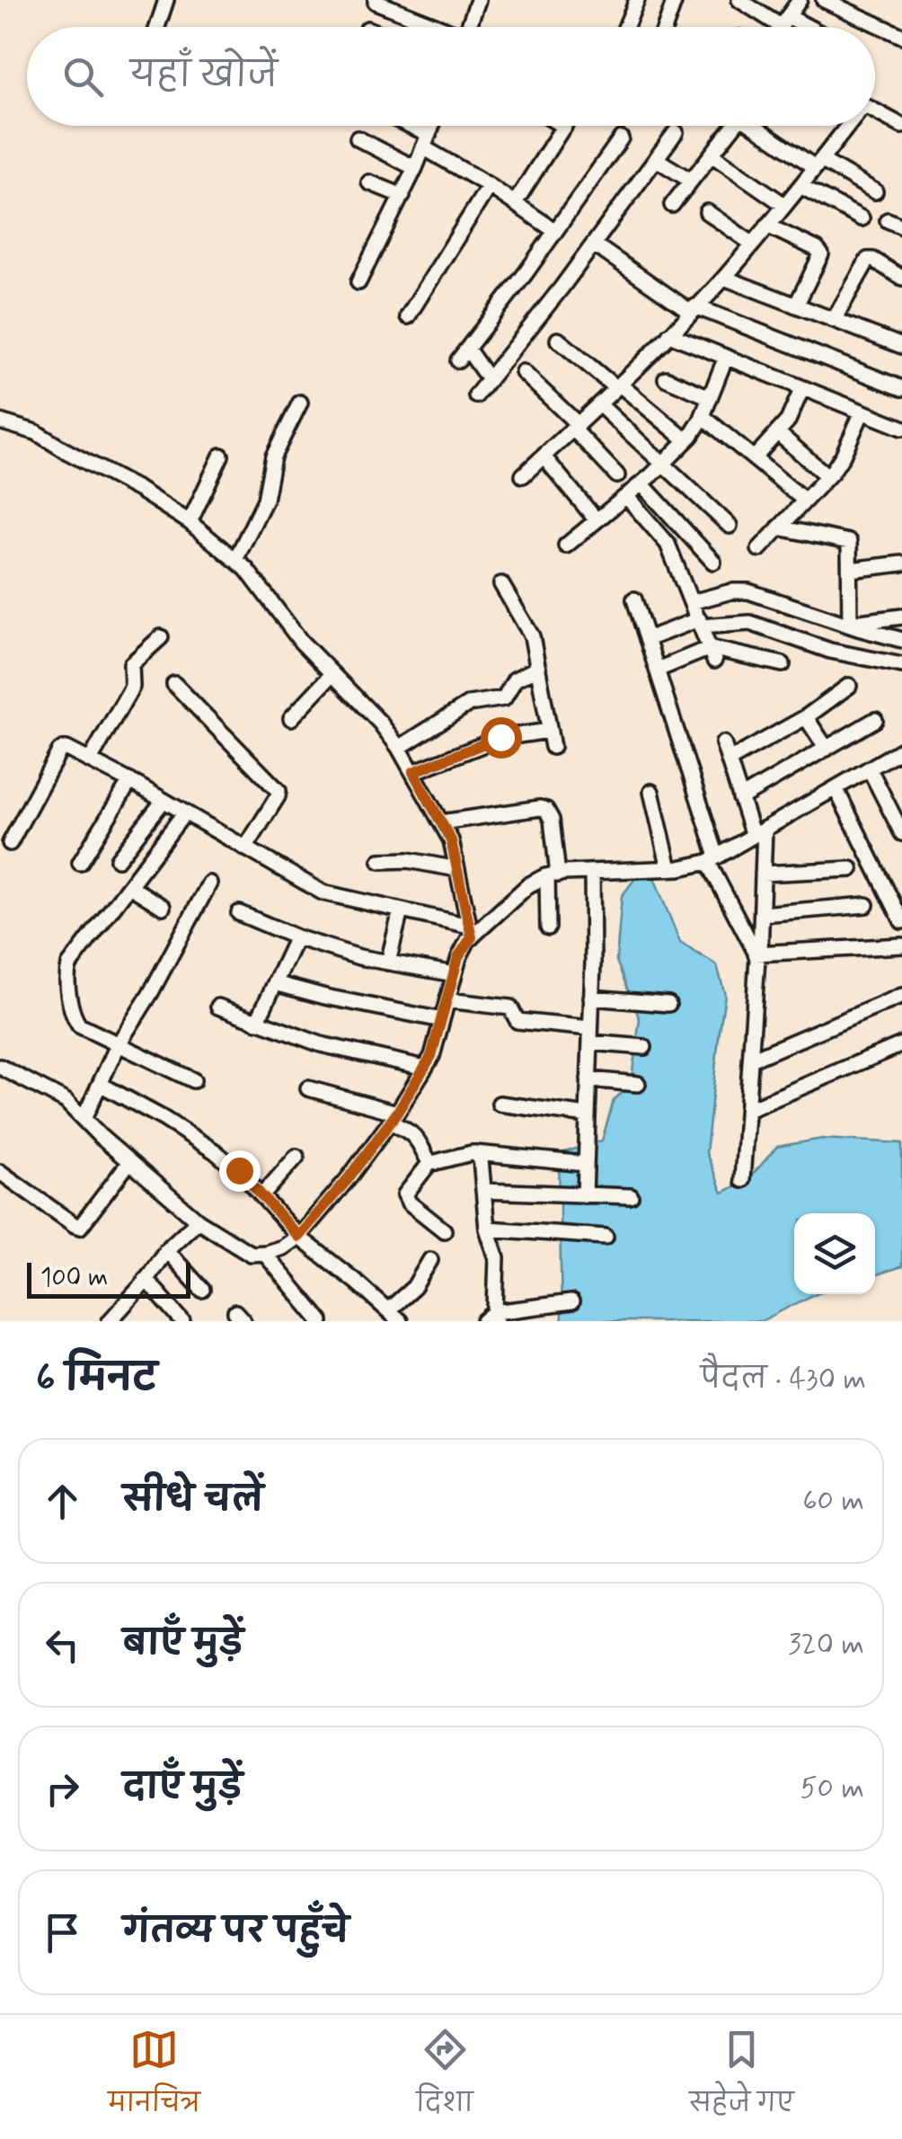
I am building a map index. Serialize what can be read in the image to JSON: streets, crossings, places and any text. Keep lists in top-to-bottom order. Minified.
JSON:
{"scale_bar":"100 m","page":{"search":"यहाँ खोजें","scale":"100 m","heading":["6 मिनट","पैदल · 430 m"],"list":[["सीधे चलें","60 m"],["बाएँ मुड़ें","320 m"],["दाएँ मुड़ें","50 m"],"गंतव्य पर पहुँचे"],"nav":["मानचित्र","दिशा","सहेजे गए"]}}
